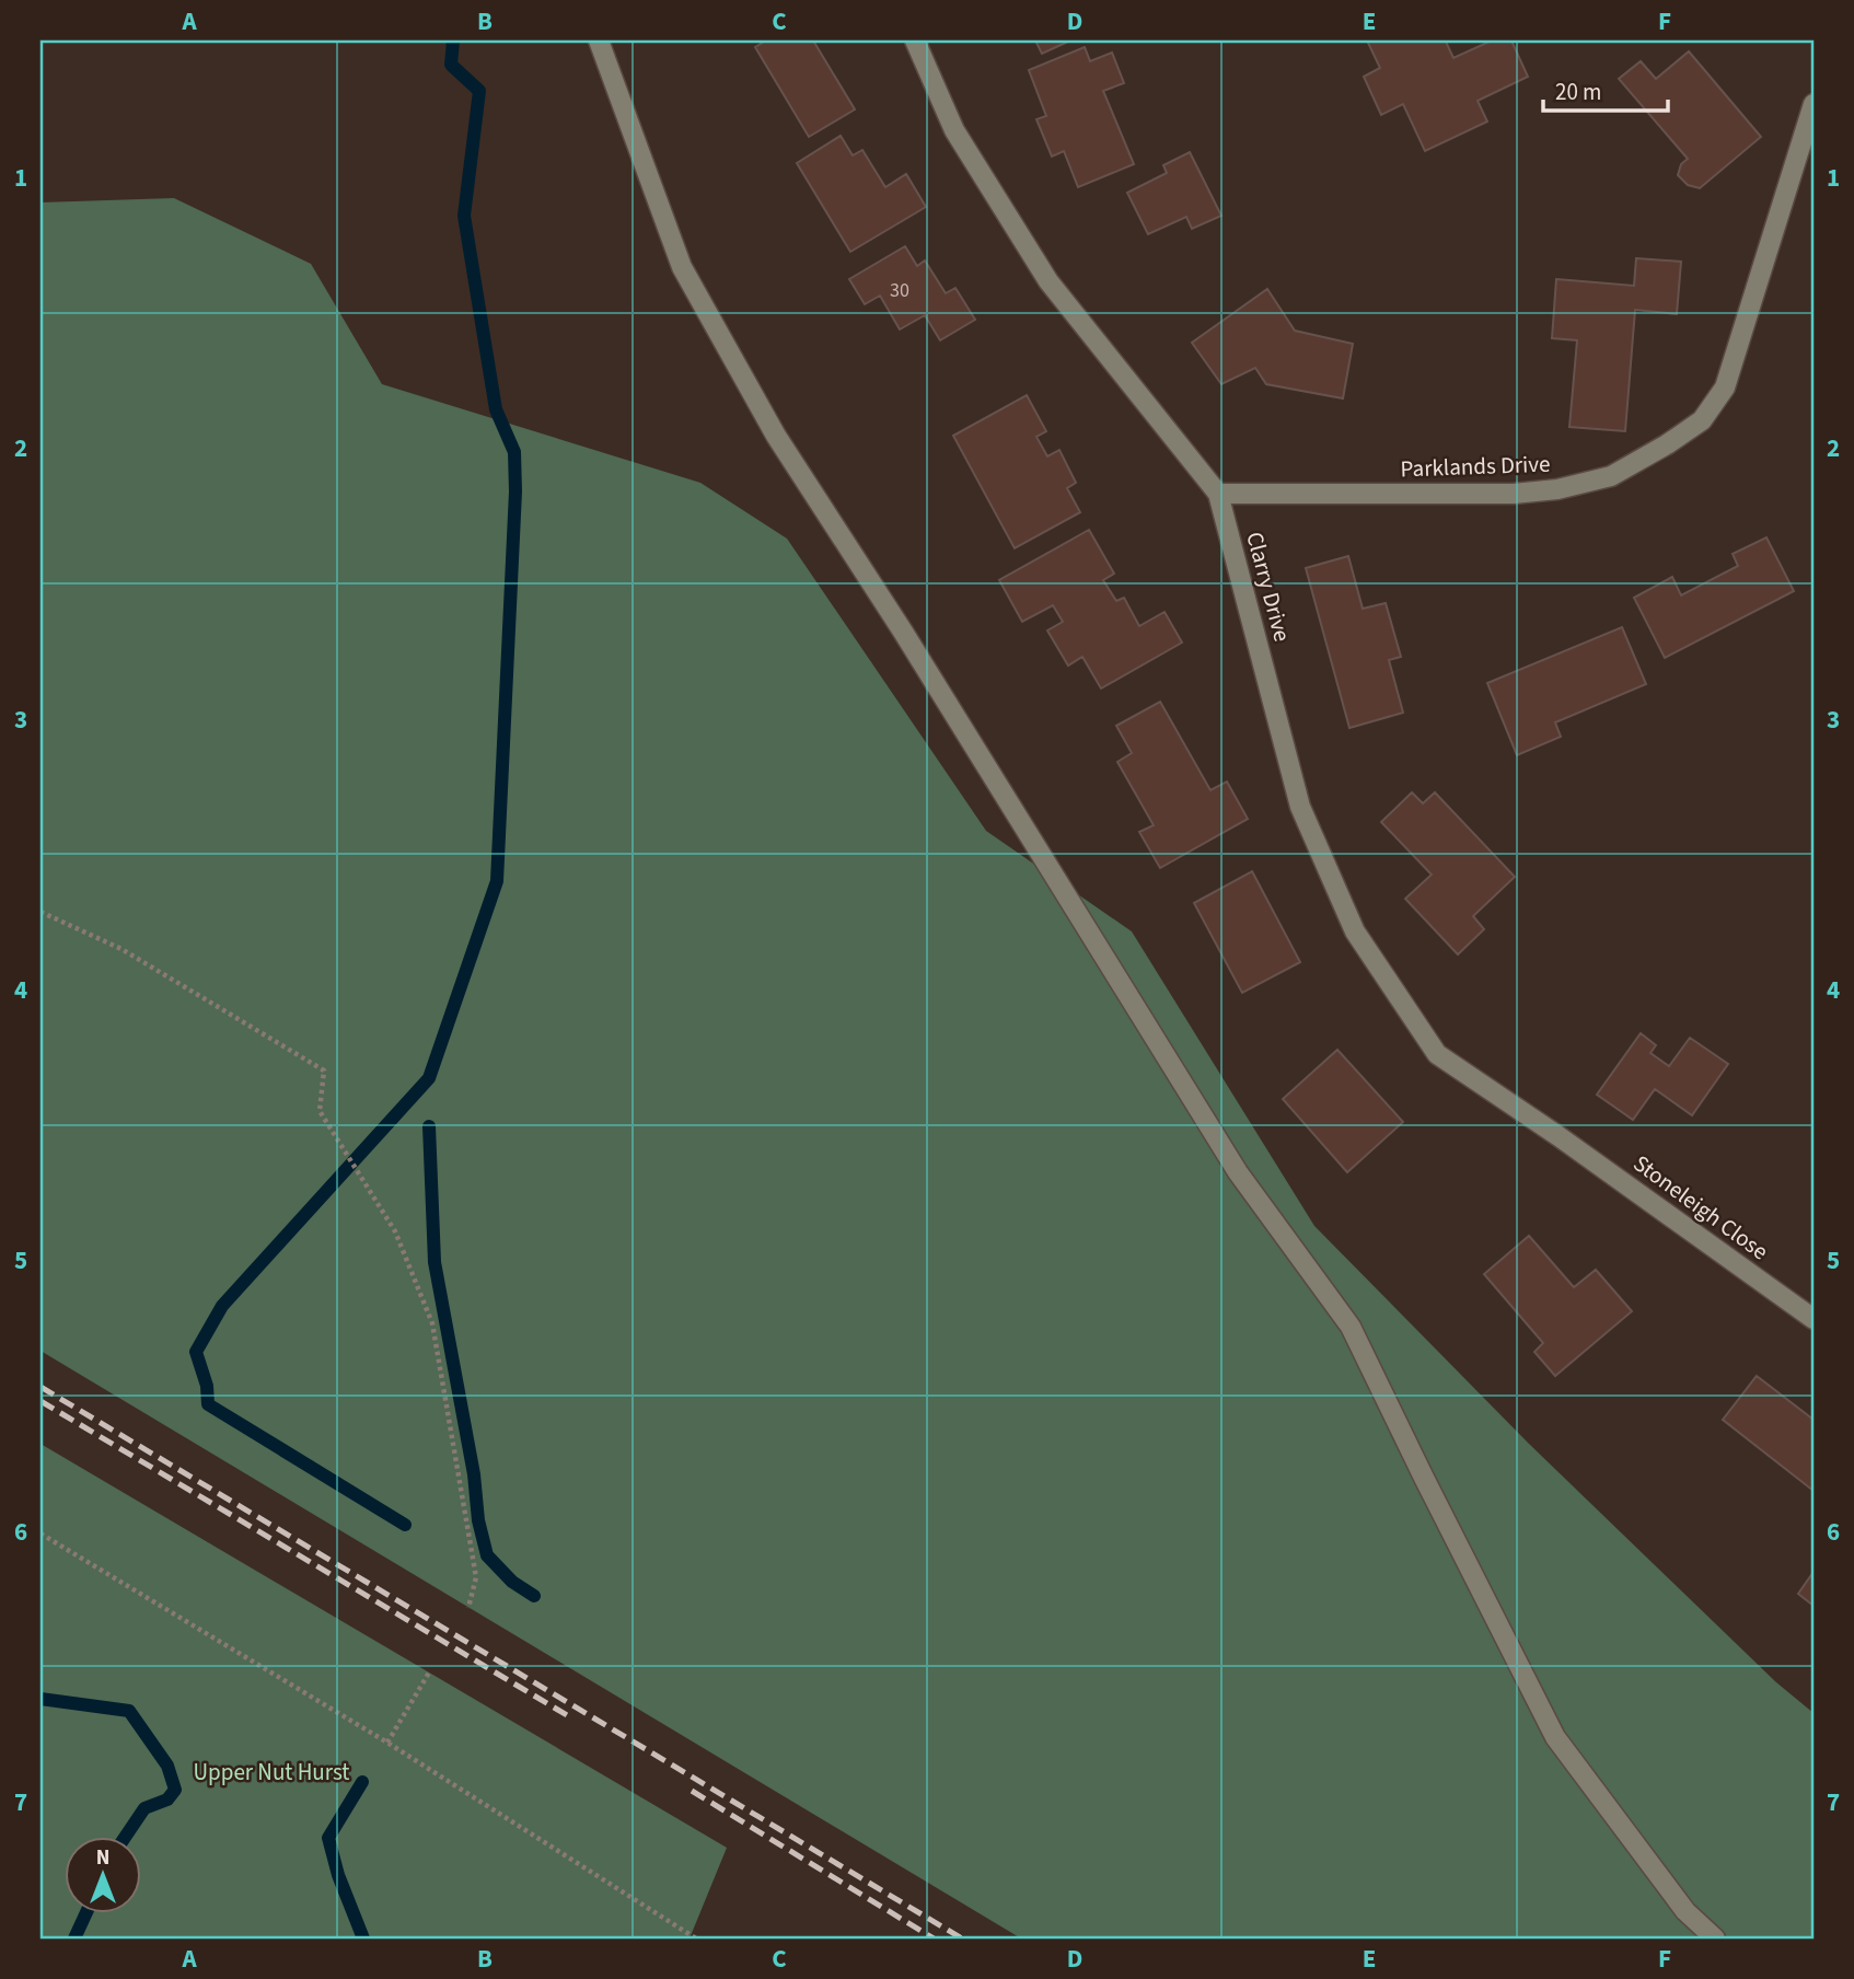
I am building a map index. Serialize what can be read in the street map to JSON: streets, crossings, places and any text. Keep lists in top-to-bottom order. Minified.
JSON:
{"streets":{"street":["Parklands Drive","Clarry Drive","Stoneleigh Close"]},"crossings":[["Parklands Drive","Clarry Drive"],["Clarry Drive","Stoneleigh Close"]],"parks":["Upper Nut Hurst"],"house_numbers":["30"],"scale_bar":"20 m","north":"top","grid":{"columns":["A","B","C","D","E","F"],"rows":["1","2","3","4","5","6","7"]}}
